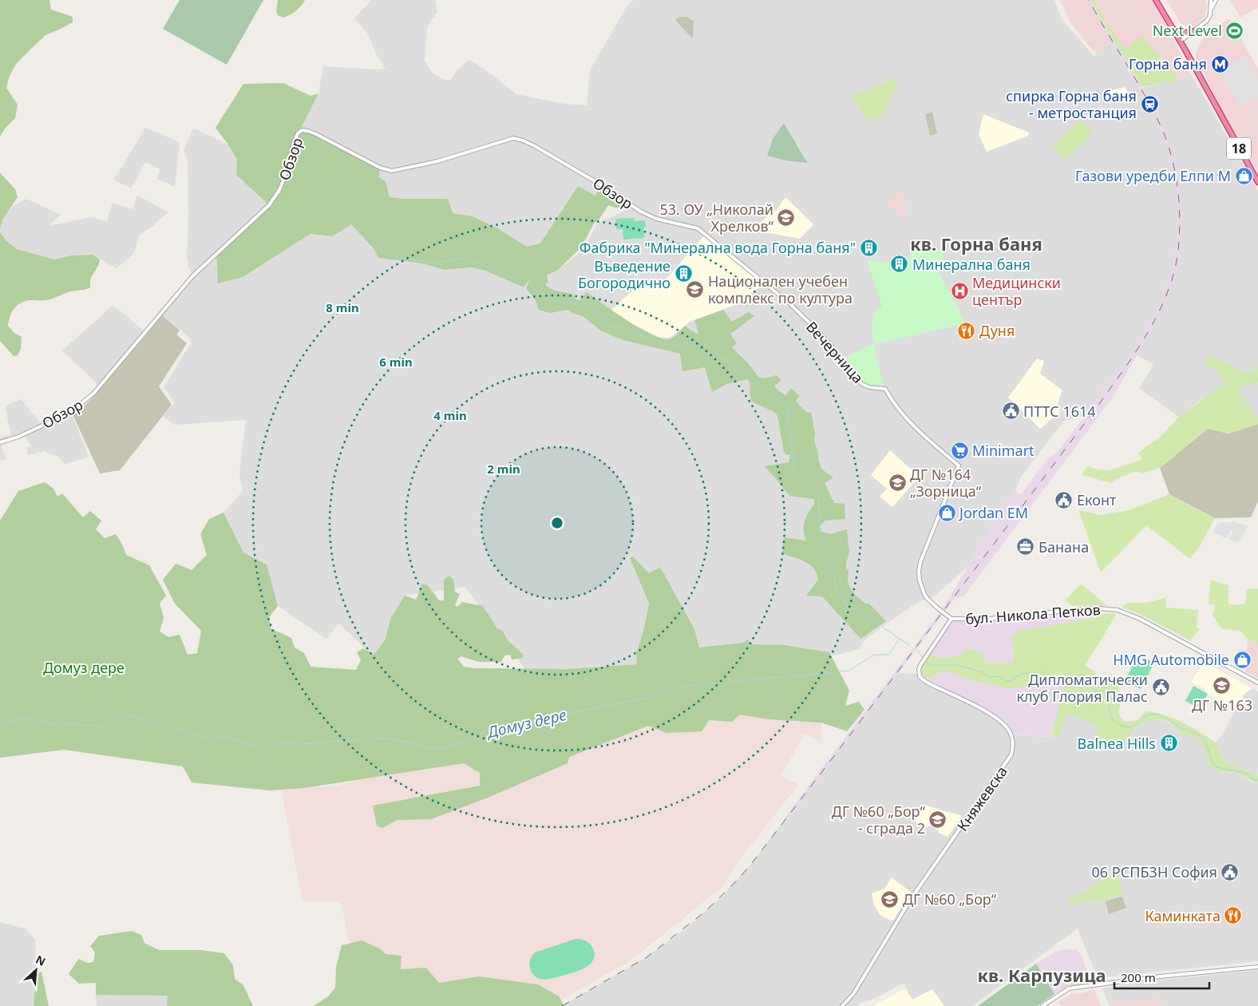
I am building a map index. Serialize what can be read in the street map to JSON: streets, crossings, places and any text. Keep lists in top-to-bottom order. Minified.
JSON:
{"streets":{"highway":["18"],"street":["Обзор","Вечерница","бул. Никола Петков","Княжевска"]},"crossings":[["Обзор","Вечерница"],["Вечерница","бул. Никола Петков"],["бул. Никола Петков","Княжевска"]],"districts":["кв. Горна баня","кв. Карпузица"],"water":["Домуз дере"],"parks":["Домуз дере"],"places":{"sports":["Next Level"],"metro station":["Горна баня"],"station":["спирка Горна баня - метростанция"],"shop":["Газови уредби Елпи М","Jordan EM","HMG Automobile"],"school or university":["53. ОУ „Николай Хрелков“","Национален учебен комплекс по култура","ДГ №164 „Зорница“","ДГ №163","ДГ №60 „Бор“ - сграда 2","ДГ №60 „Бор“"],"building":["Фабрика \"Минерална вода Горна баня\"","Минерална баня","Въведение Богородично","Balnea Hills"],"hospital":["Медицински център"],"restaurant":["Дуня","Каминката"],"public building":["ПТТС 1614","Еконт","Дипломатически клуб Глория Палас","06 РСПБЗН София"],"supermarket":["Minimart"],"office":["Банана"]},"scale_bar":"200 m","north":"top right","rings":["8 min","6 min","4 min","2 min"]}
